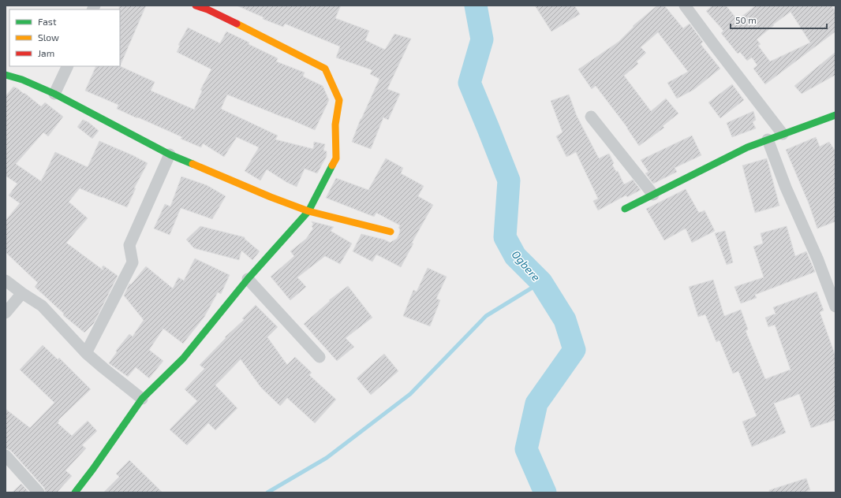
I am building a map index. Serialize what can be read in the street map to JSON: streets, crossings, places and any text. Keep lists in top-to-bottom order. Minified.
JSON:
{"water":["Ogbere"],"legend":["Fast","Slow","Jam"],"scale_bar":"50 m"}
